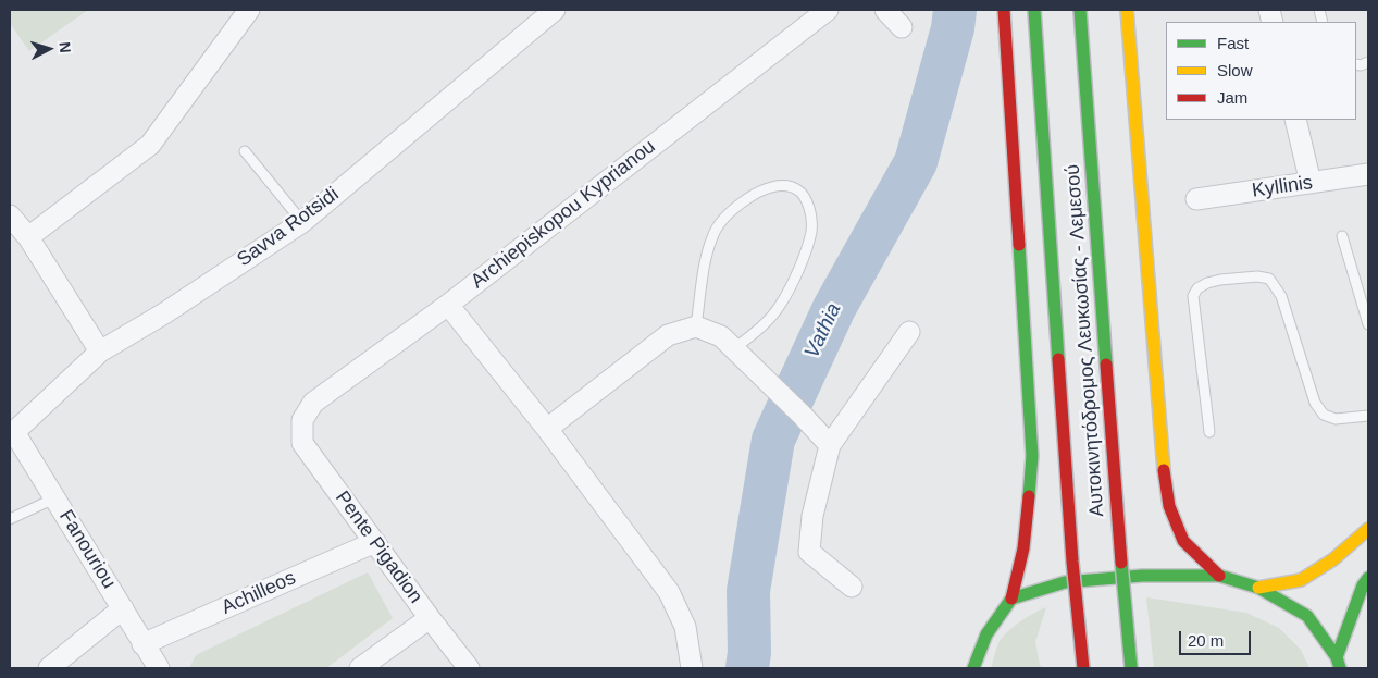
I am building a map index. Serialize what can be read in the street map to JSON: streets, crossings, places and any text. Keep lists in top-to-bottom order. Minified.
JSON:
{"streets":{"main road":["Αυτοκινητόδρομος Λευκωσίας - Λεμεσού"],"street":["Kyllinis","Archiepiskopou Kyprianou","Savva Rotsidi","Pente Pigadion","Fanouriou","Achilleos"]},"crossings":[["Archiepiskopou Kyprianou","Pente Pigadion"],["Savva Rotsidi","Fanouriou"],["Pente Pigadion","Achilleos"],["Fanouriou","Achilleos"]],"water":["Vathia"],"legend":["Fast","Slow","Jam"],"scale_bar":"20 m","north":"right"}
